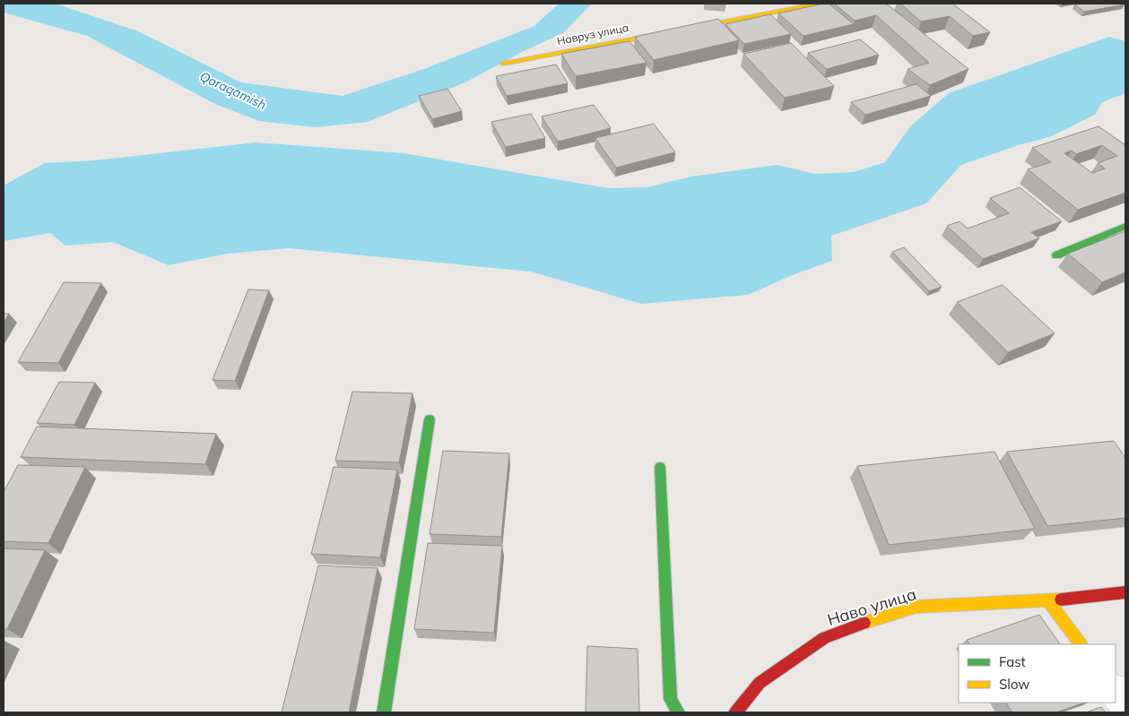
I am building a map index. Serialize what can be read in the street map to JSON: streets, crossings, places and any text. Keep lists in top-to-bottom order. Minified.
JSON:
{"streets":{"street":["Навруз улица","Наво улица"]},"water":["Qoraqamish"],"legend":["Fast","Slow"]}
